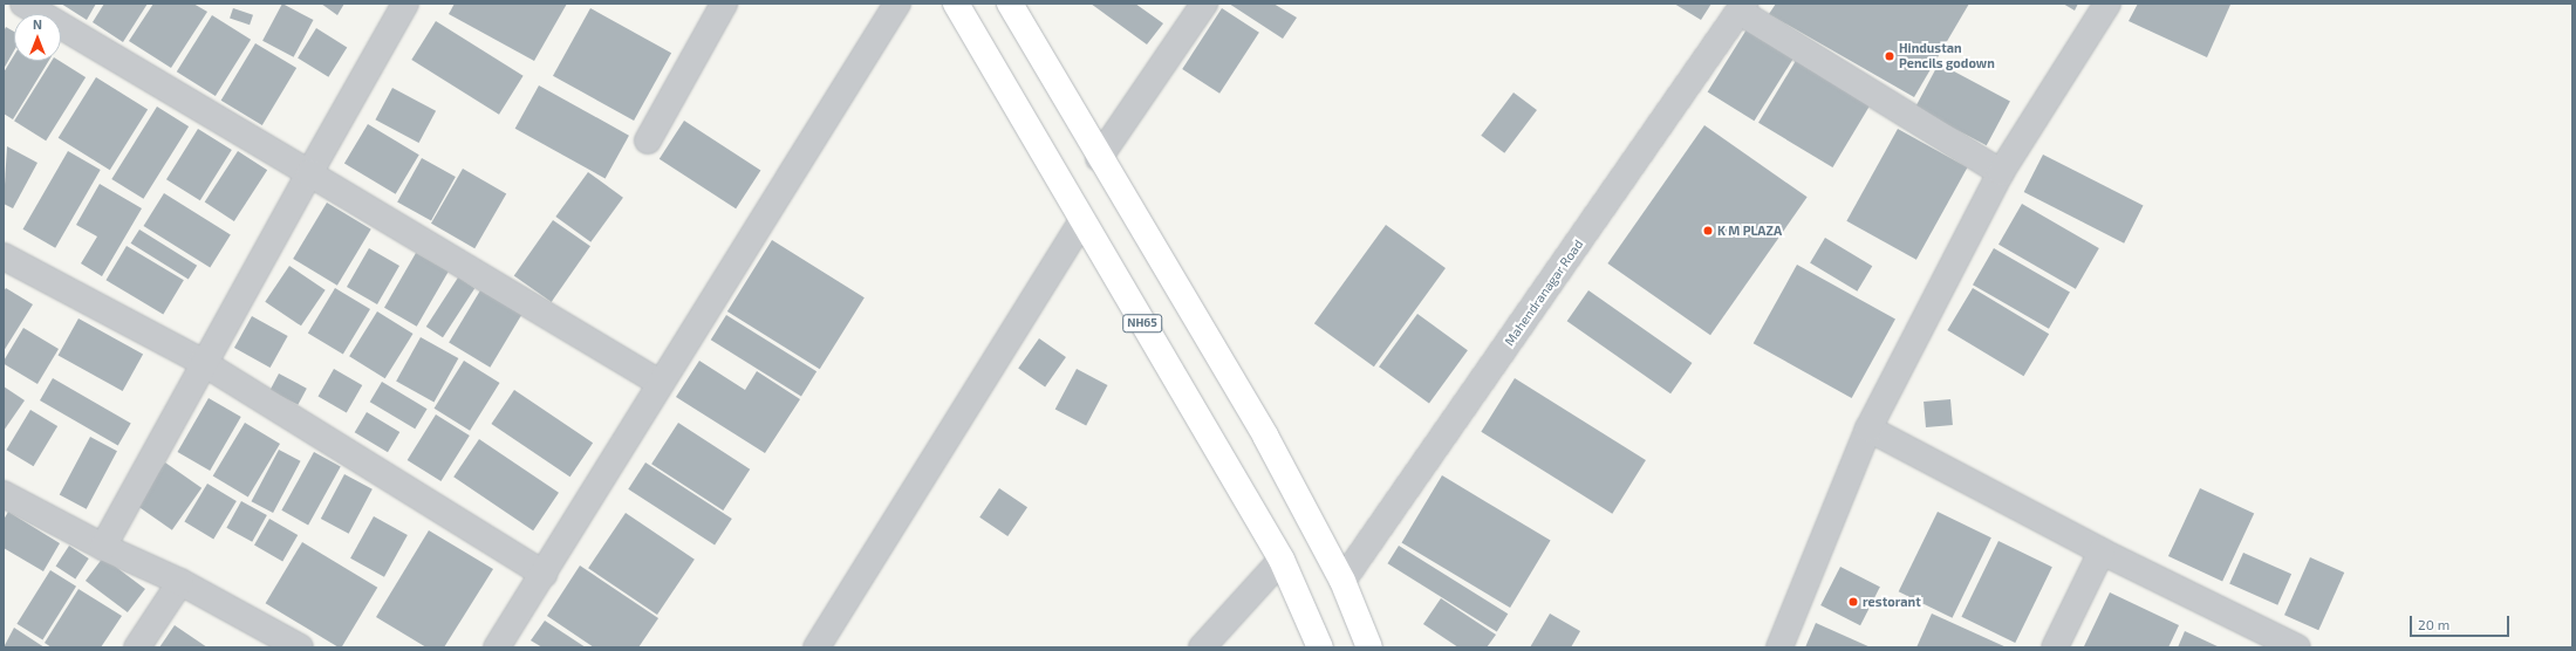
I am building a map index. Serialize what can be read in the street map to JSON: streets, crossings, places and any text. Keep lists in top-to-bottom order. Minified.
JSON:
{"streets":{"highway":["NH65"],"street":["Mahendranagar Road"]},"places":["Hindustan Pencils godown","K M PLAZA","restorant"],"scale_bar":"20 m","north":"top"}
